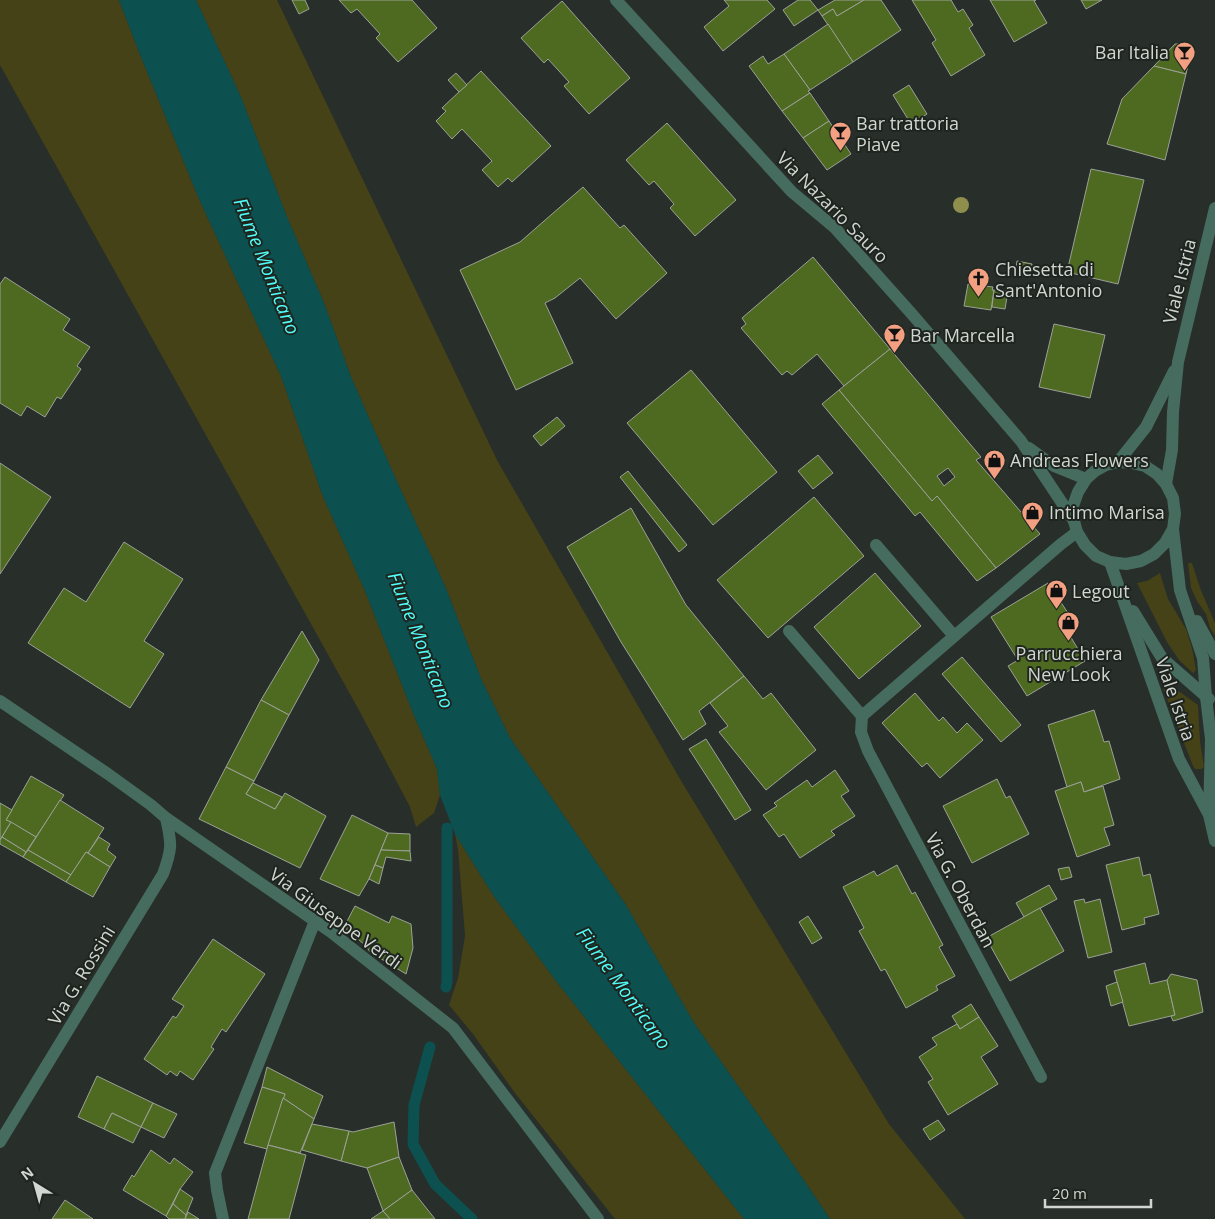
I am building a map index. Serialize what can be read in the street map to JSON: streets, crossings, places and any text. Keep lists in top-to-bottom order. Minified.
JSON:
{"streets":{"street":["Via Nazario Sauro","Viale Istria","Via G. Oberdan","Via Giuseppe Verdi","Via G. Rossini"]},"crossings":[["Via Nazario Sauro","Viale Istria"],["Via Giuseppe Verdi","Via G. Rossini"]],"water":["Fiume Monticano"],"places":{"bar":["Bar Italia","Bar trattoria Piave","Bar Marcella"],"church":["Chiesetta di Sant'Antonio"],"shop":["Andreas Flowers","Intimo Marisa","Legout","Parrucchiera New Look"]},"scale_bar":"20 m","north":"top left"}
